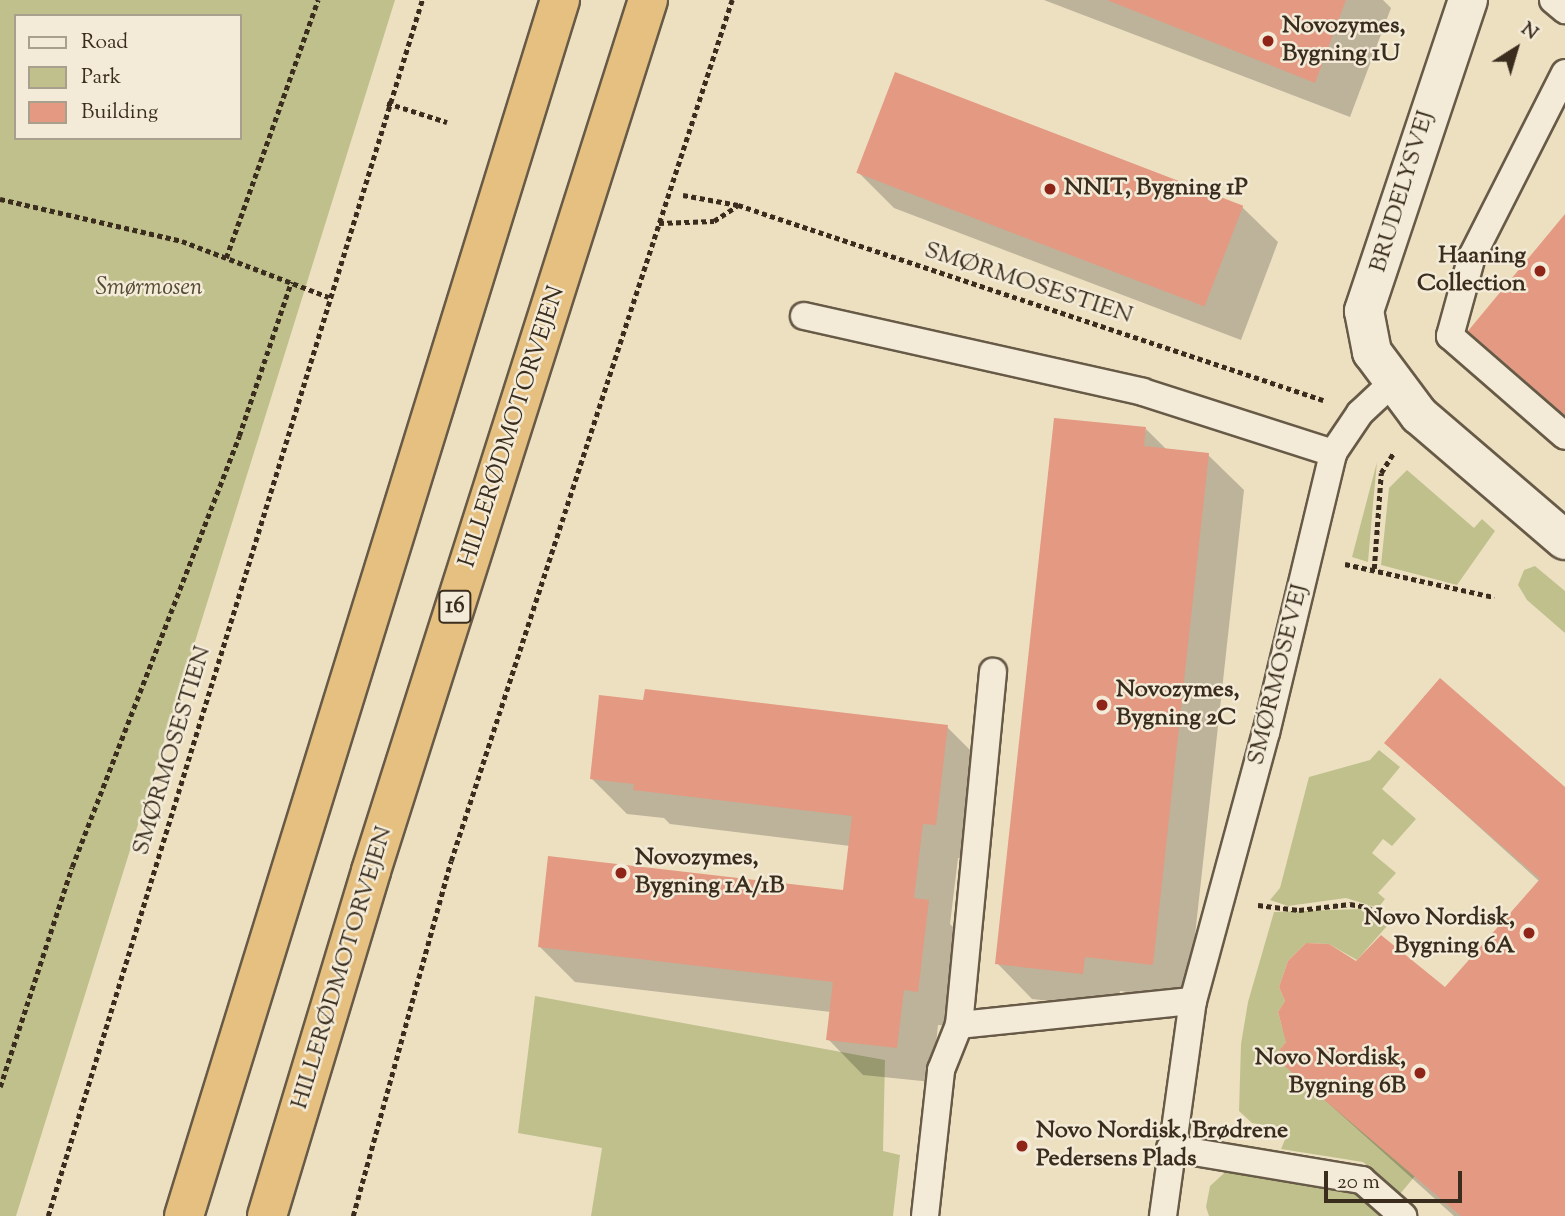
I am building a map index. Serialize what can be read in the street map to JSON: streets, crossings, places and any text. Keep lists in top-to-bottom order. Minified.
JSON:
{"streets":{"highway":["HILLERØDMOTORVEJEN","16"],"street":["BRUDELYSVEJ"],"lane":["SMØRMOSEVEJ"],"path":["SMØRMOSESTIEN"]},"crossings":[["BRUDELYSVEJ","SMØRMOSEVEJ"],["SMØRMOSESTIEN","SMØRMOSEVEJ"]],"parks":["Smørmosen"],"places":["Novozymes, Bygning 1U","NNIT, Bygning 1P","Haaning Collection","Novozymes, Bygning 2C","Novozymes, Bygning 1A/1B","Novo Nordisk, Bygning 6A","Novo Nordisk, Bygning 6B","Novo Nordisk, Brødrene Pedersens Plads"],"legend":["Road","Park","Building"],"scale_bar":"20 m","north":"top right"}
